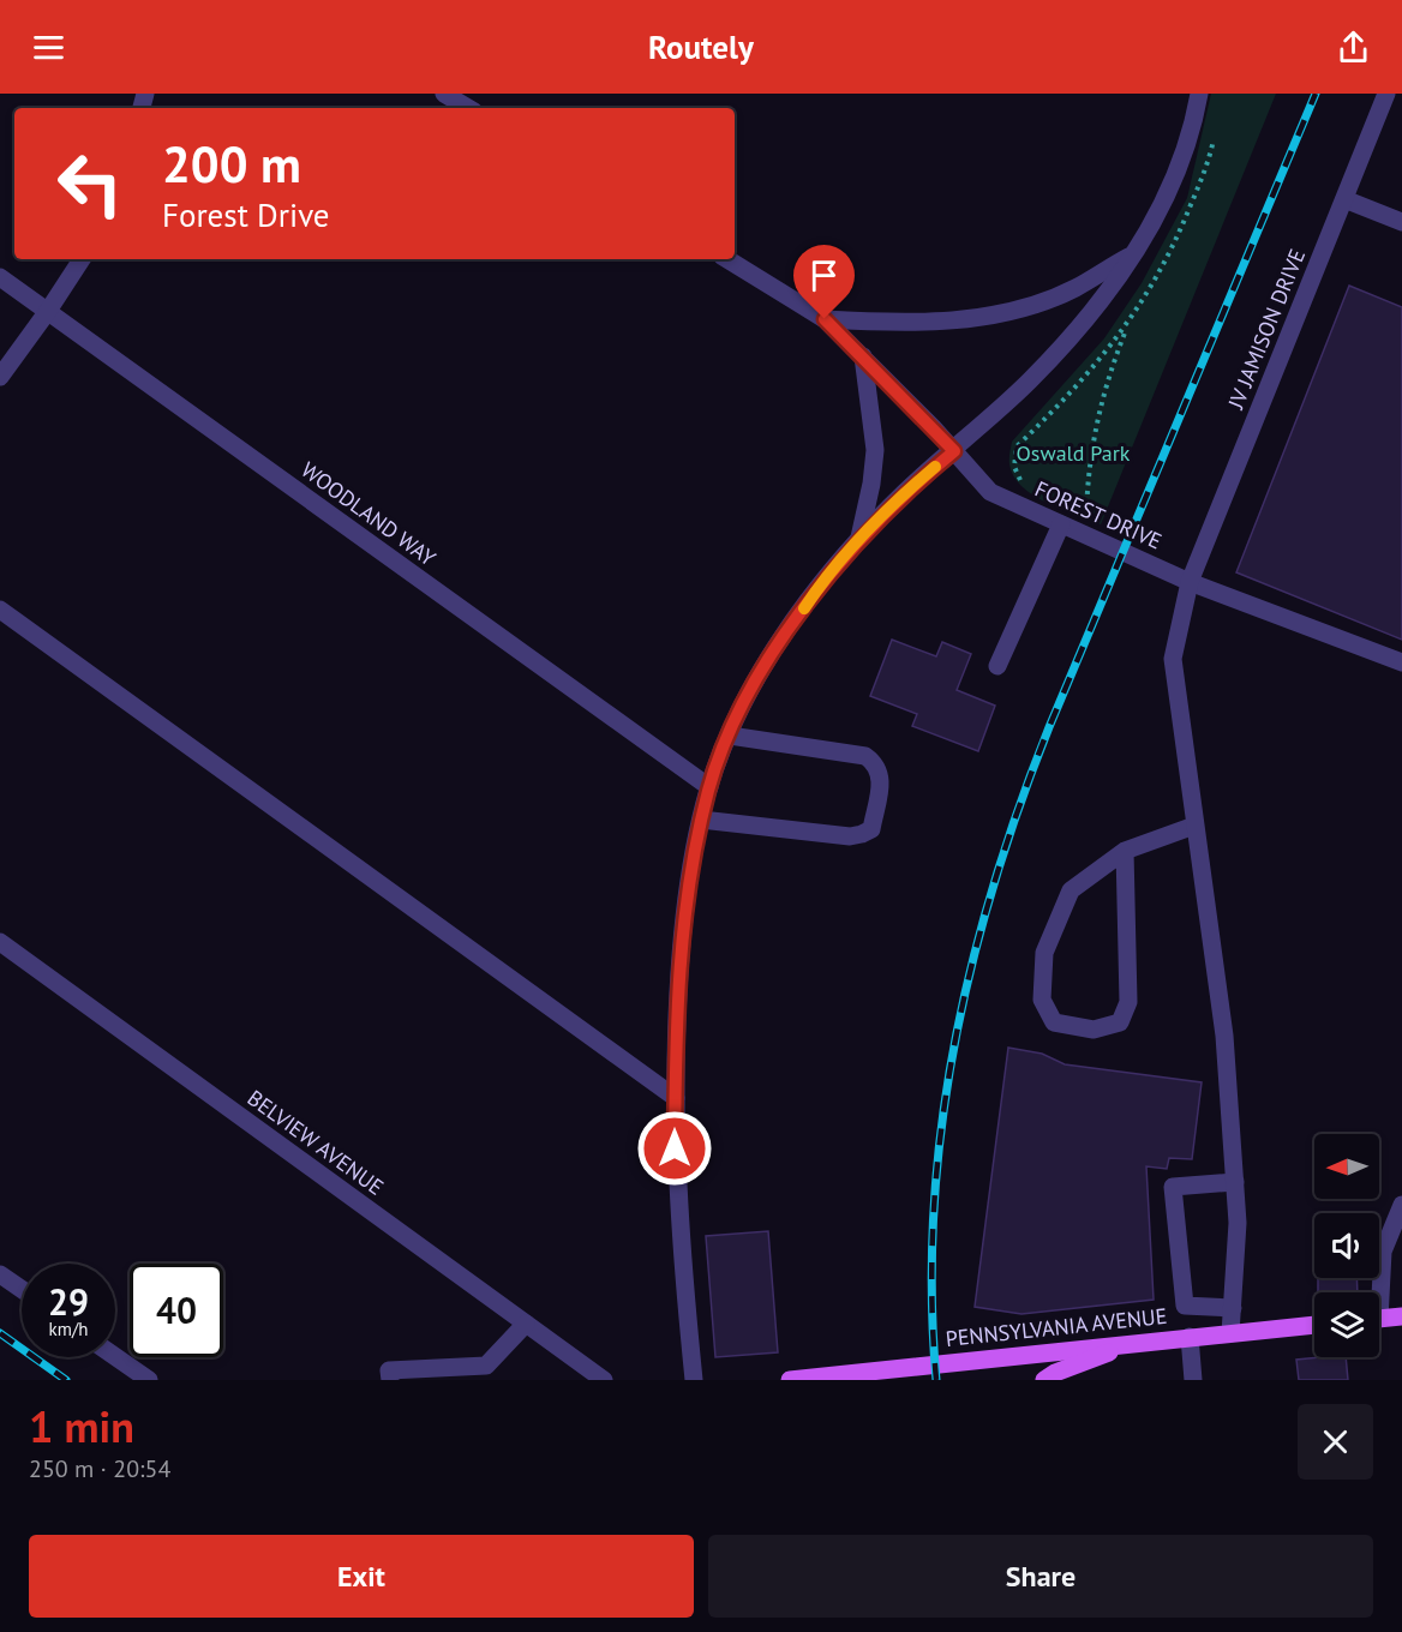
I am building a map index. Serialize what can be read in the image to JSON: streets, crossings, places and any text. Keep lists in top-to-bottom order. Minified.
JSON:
{"streets":{"main road":["PENNSYLVANIA AVENUE"],"street":["JV JAMISON DRIVE","WOODLAND WAY","FOREST DRIVE","BELVIEW AVENUE"]},"crossings":[["JV JAMISON DRIVE","FOREST DRIVE"],["JV JAMISON DRIVE","PENNSYLVANIA AVENUE"]],"parks":["Oswald Park"],"north":"left","page":{"header":"Routely","turn":["200 m","Forest Drive"],"speed":"29 km/h","limit":"40","heading":["1 min","250 m · 20:54"],"buttons":["Exit","Share"]}}
